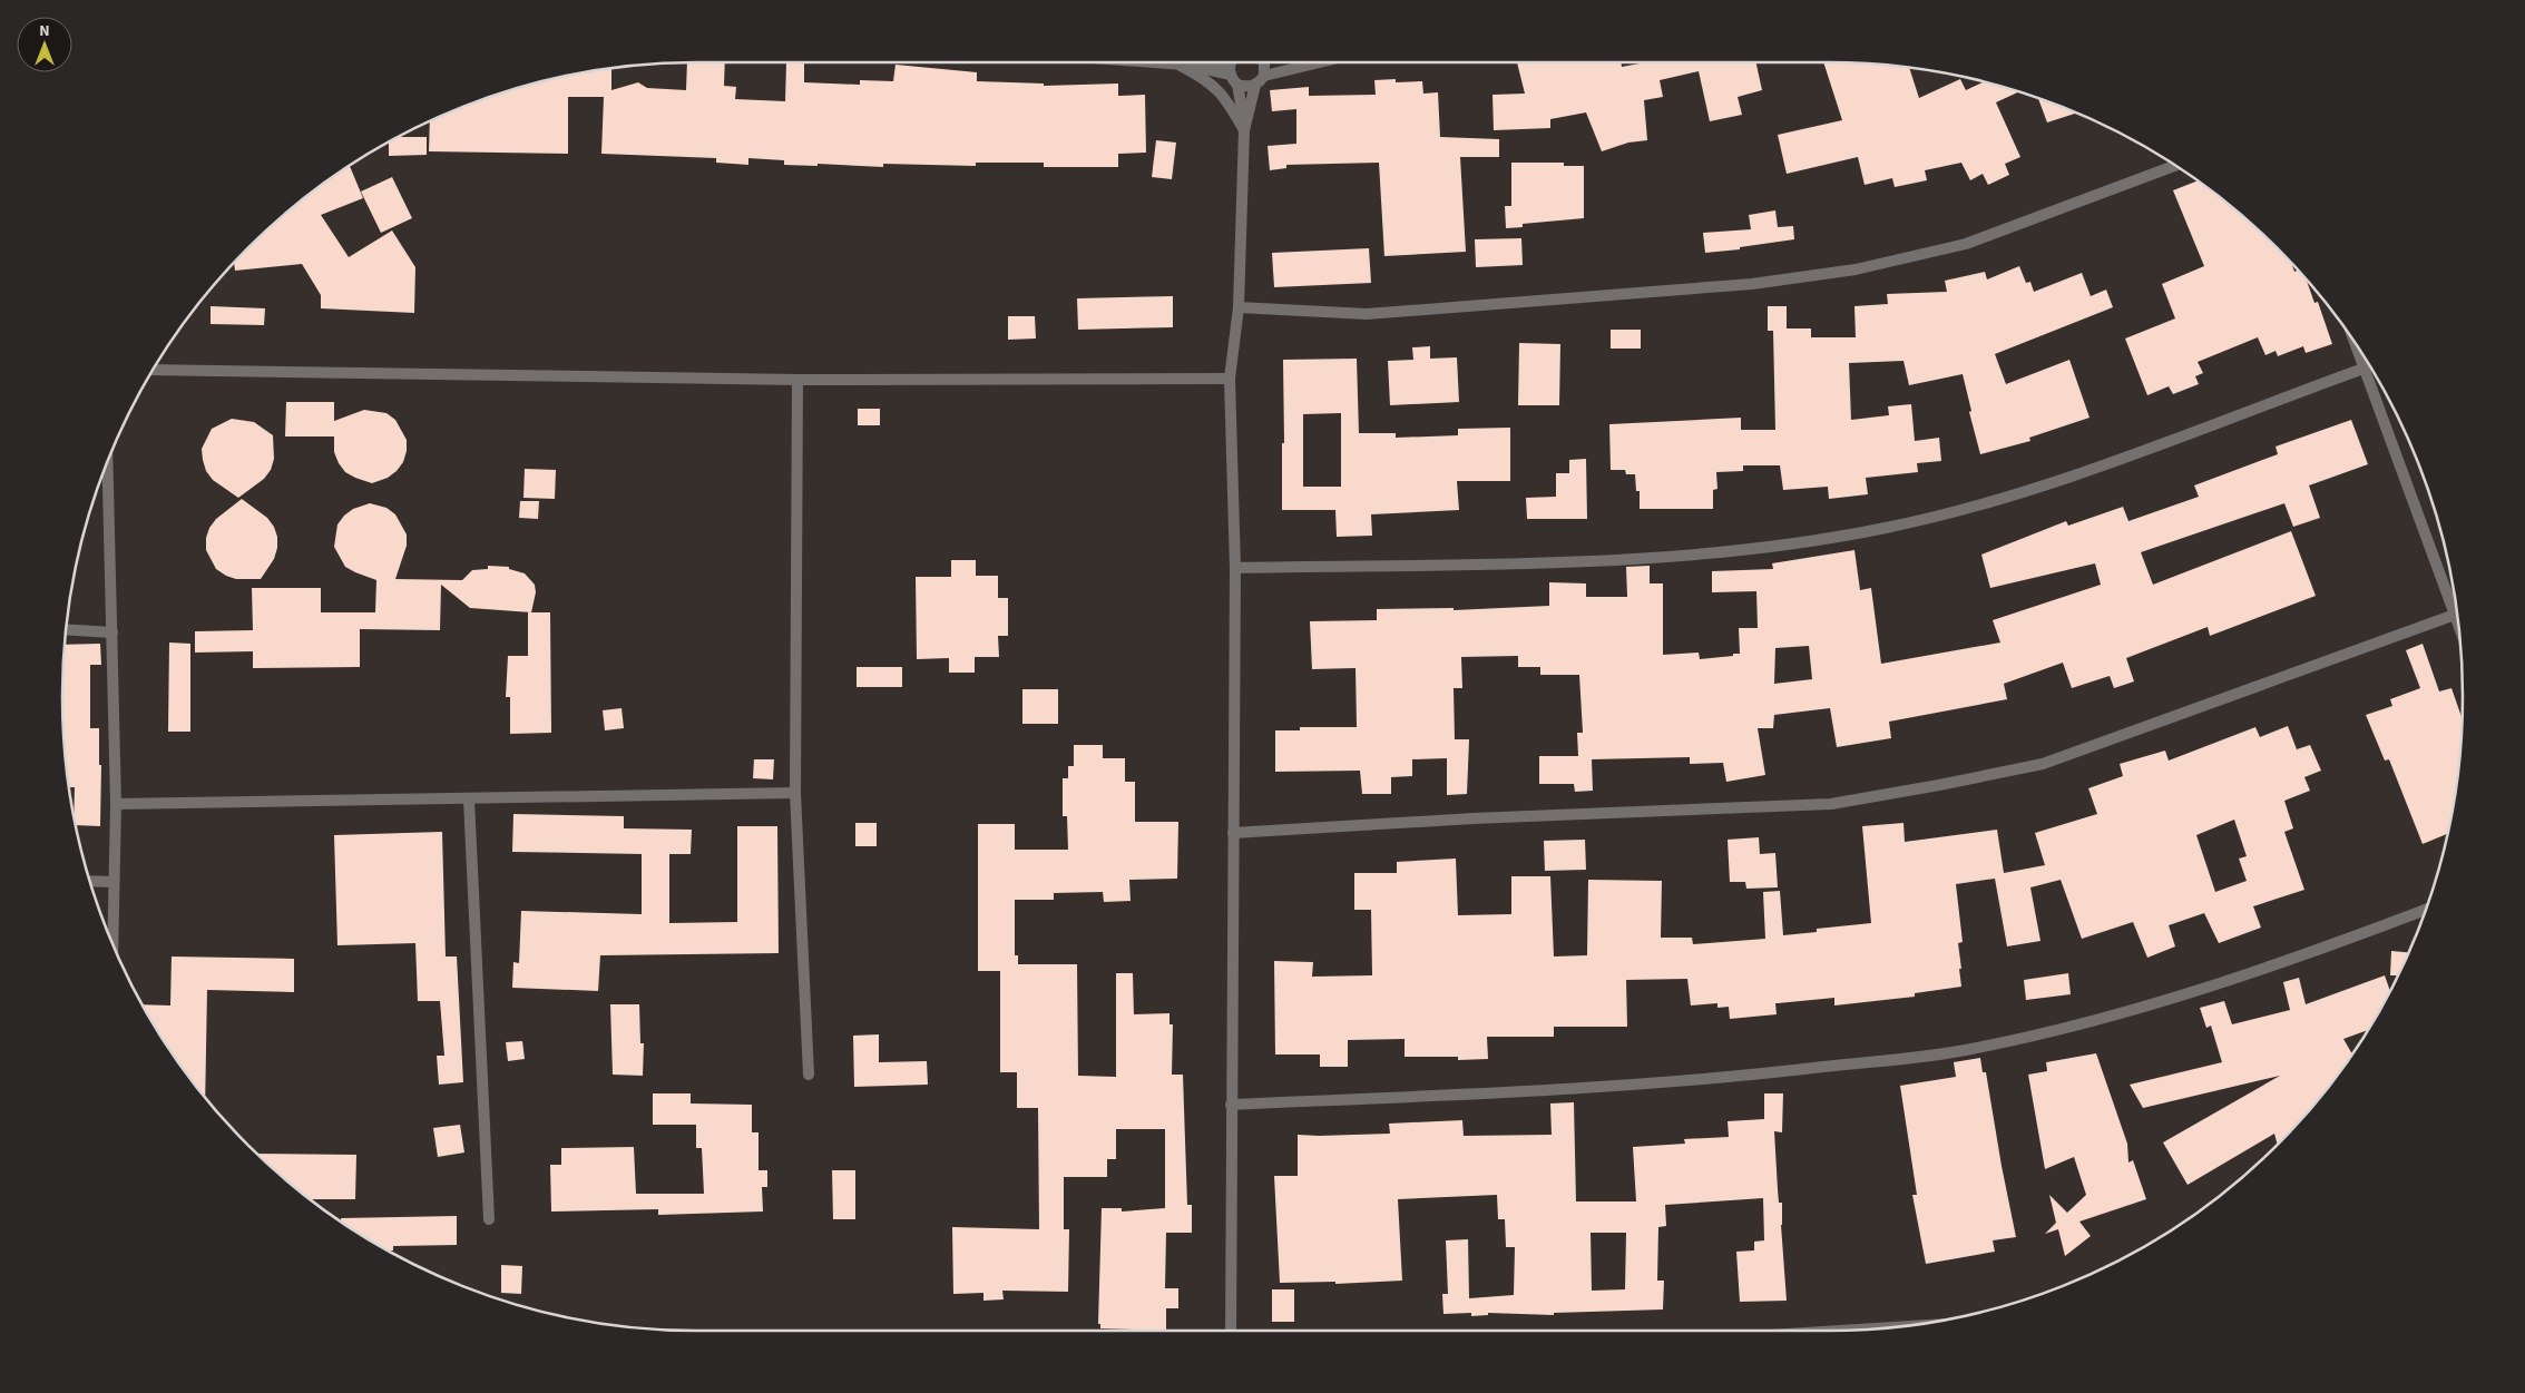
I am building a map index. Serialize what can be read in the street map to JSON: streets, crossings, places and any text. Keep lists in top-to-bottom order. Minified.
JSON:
{"north":"top"}
